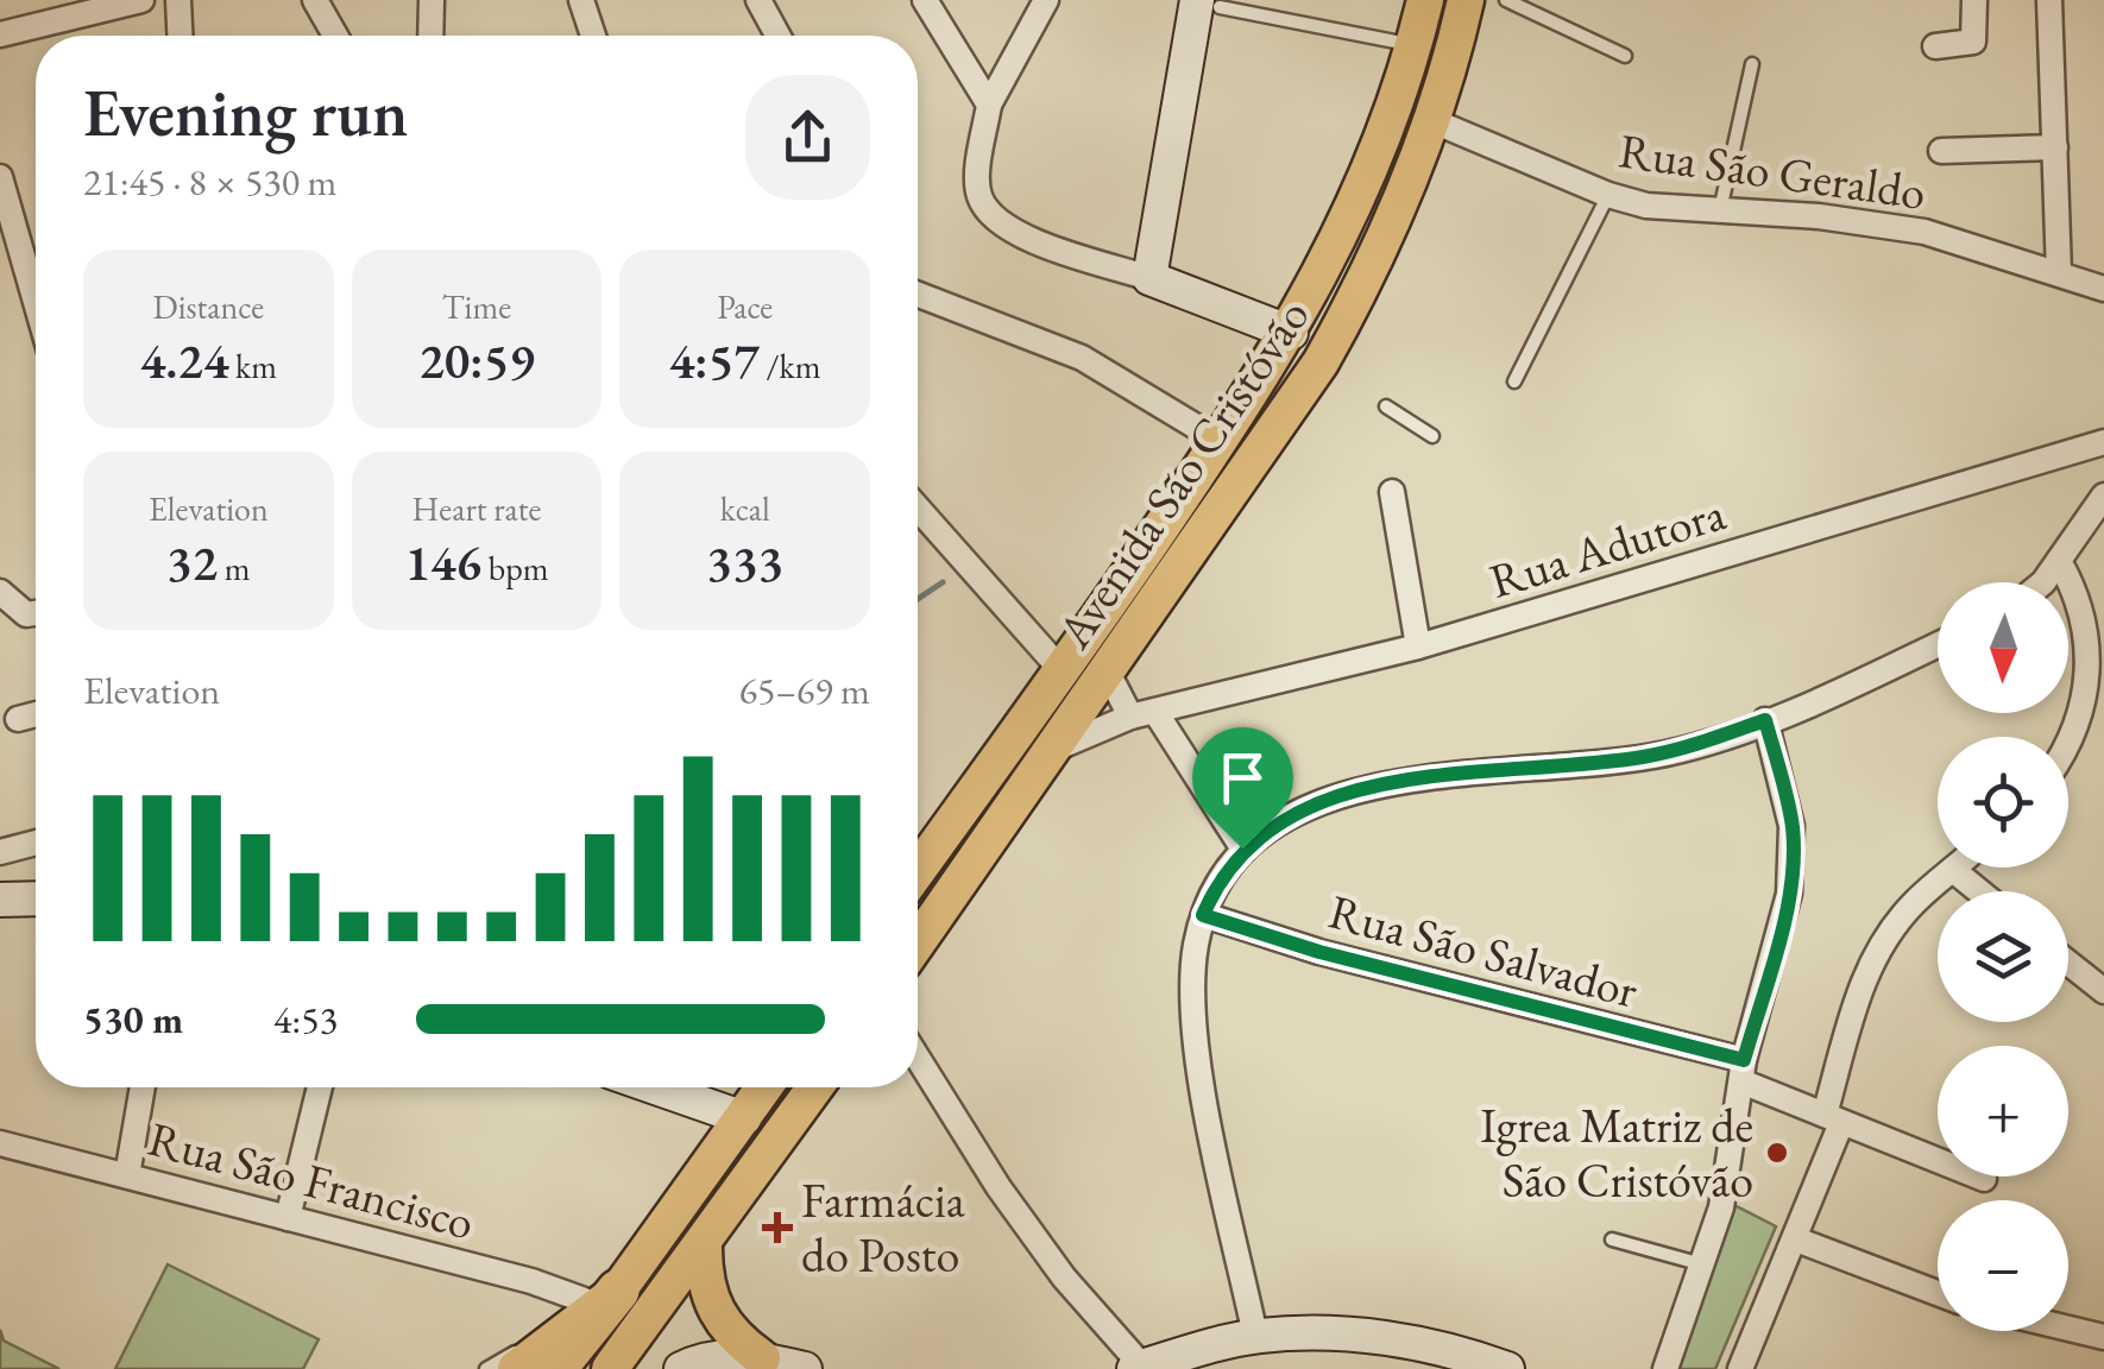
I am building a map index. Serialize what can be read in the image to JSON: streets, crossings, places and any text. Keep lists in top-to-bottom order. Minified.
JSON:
{"streets":{"main road":["Avenida São Cristóvão"],"street":["Rua São Geraldo","Rua Adutora","Rua São Salvador","Rua São Francisco"]},"crossings":[["Rua São Geraldo","Avenida São Cristóvão"],["Avenida São Cristóvão","Rua Adutora"]],"places":{"other":["Igrea Matriz de São Cristóvão"],"health":["Farmácia do Posto"]},"north":"bottom","page":{"heading":["Evening run","21:45 · 8 × 530 m"],"stats":[["Distance","4.24 km"],["Time","20:59"],["Pace","4:57 /km"],["Elevation","32 m"],["Heart rate","146 bpm"],["kcal","333"]],"map_buttons":["+","−"],"chart":["Elevation","65–69 m"],"list":[{"name":"530 m","note":"4:53"}]}}
